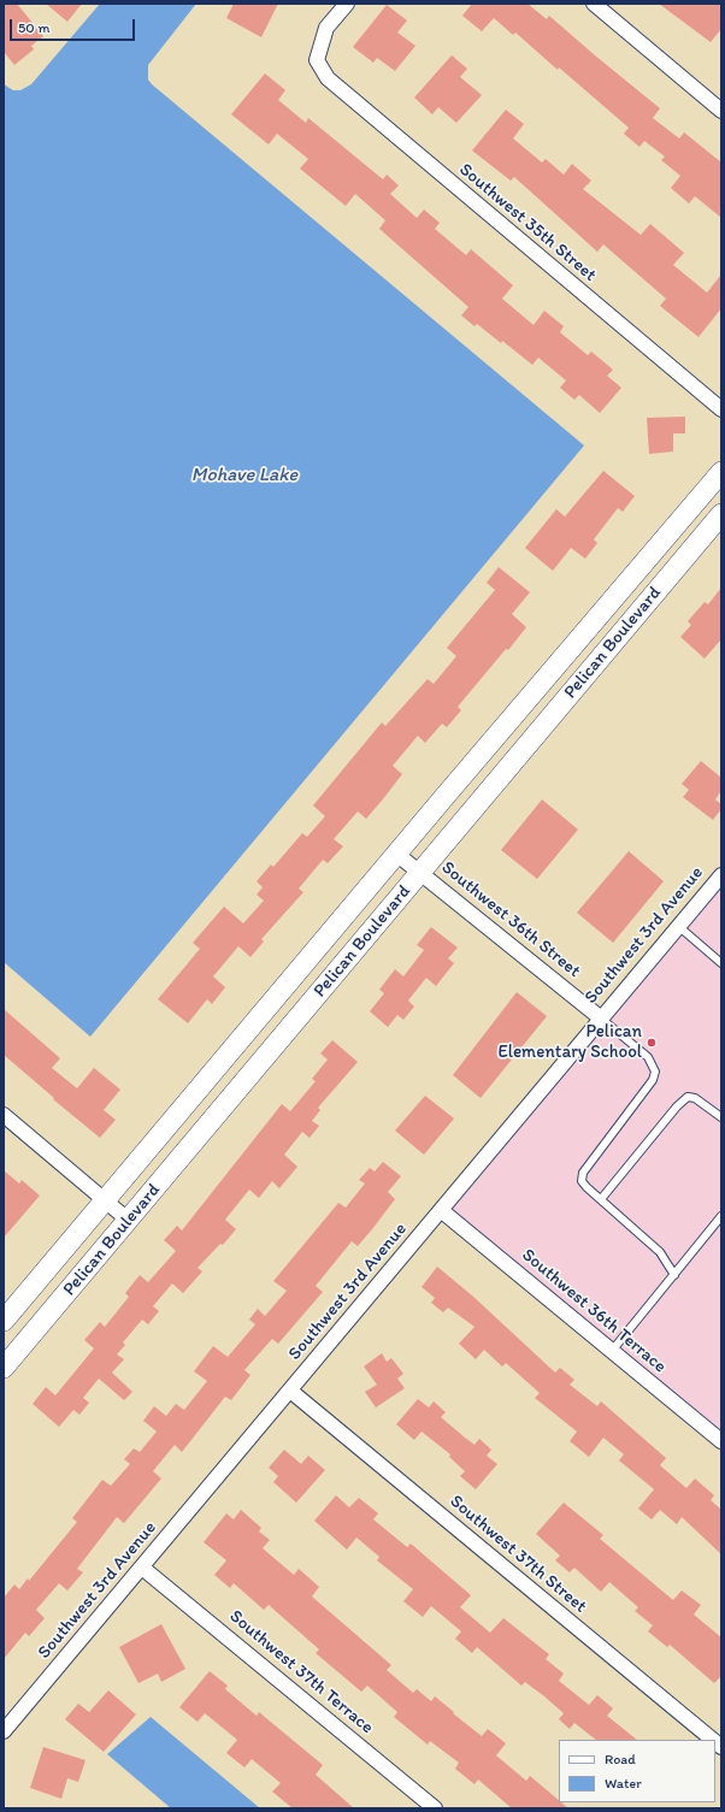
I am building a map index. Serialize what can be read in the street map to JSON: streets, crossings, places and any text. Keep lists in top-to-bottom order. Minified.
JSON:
{"streets":{"street":["Southwest 35th Street","Pelican Boulevard","Southwest 36th Street","Southwest 3rd Avenue","Southwest 36th Terrace","Southwest 37th Street","Southwest 37th Terrace"]},"crossings":[["Pelican Boulevard","Southwest 36th Street"],["Southwest 36th Street","Southwest 3rd Avenue"],["Southwest 3rd Avenue","Southwest 36th Terrace"],["Southwest 3rd Avenue","Southwest 37th Street"],["Southwest 3rd Avenue","Southwest 37th Terrace"]],"water":["Mohave Lake"],"places":["Pelican Elementary School"],"legend":["Road","Water"],"scale_bar":"50 m"}
